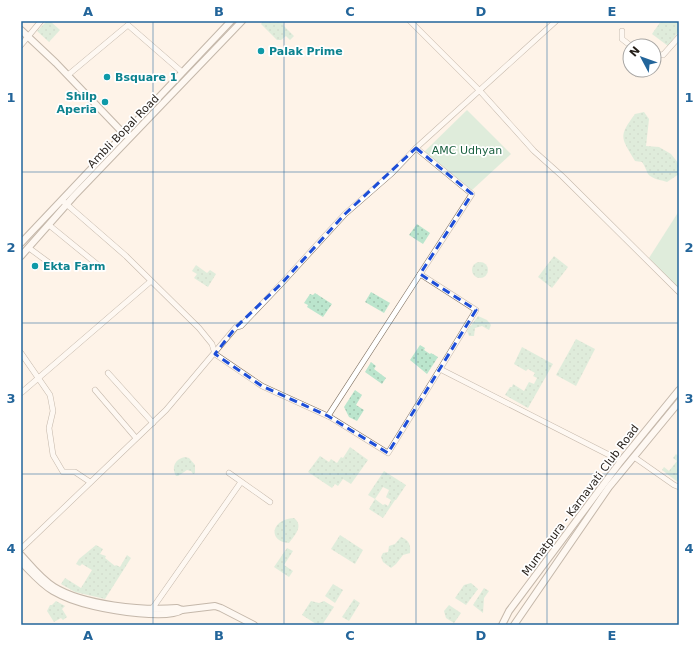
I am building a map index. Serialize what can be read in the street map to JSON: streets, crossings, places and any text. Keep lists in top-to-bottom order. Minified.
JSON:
{"streets":{"street":["Ambli Bopal Road","Mumatpura - Karnavati Club Road"]},"parks":["AMC Udhyan"],"places":["Palak Prime","Bsquare 1","Shilp Aperia","Ekta Farm"],"north":"top left","grid":{"columns":["A","B","C","D","E"],"rows":["1","2","3","4"]}}
